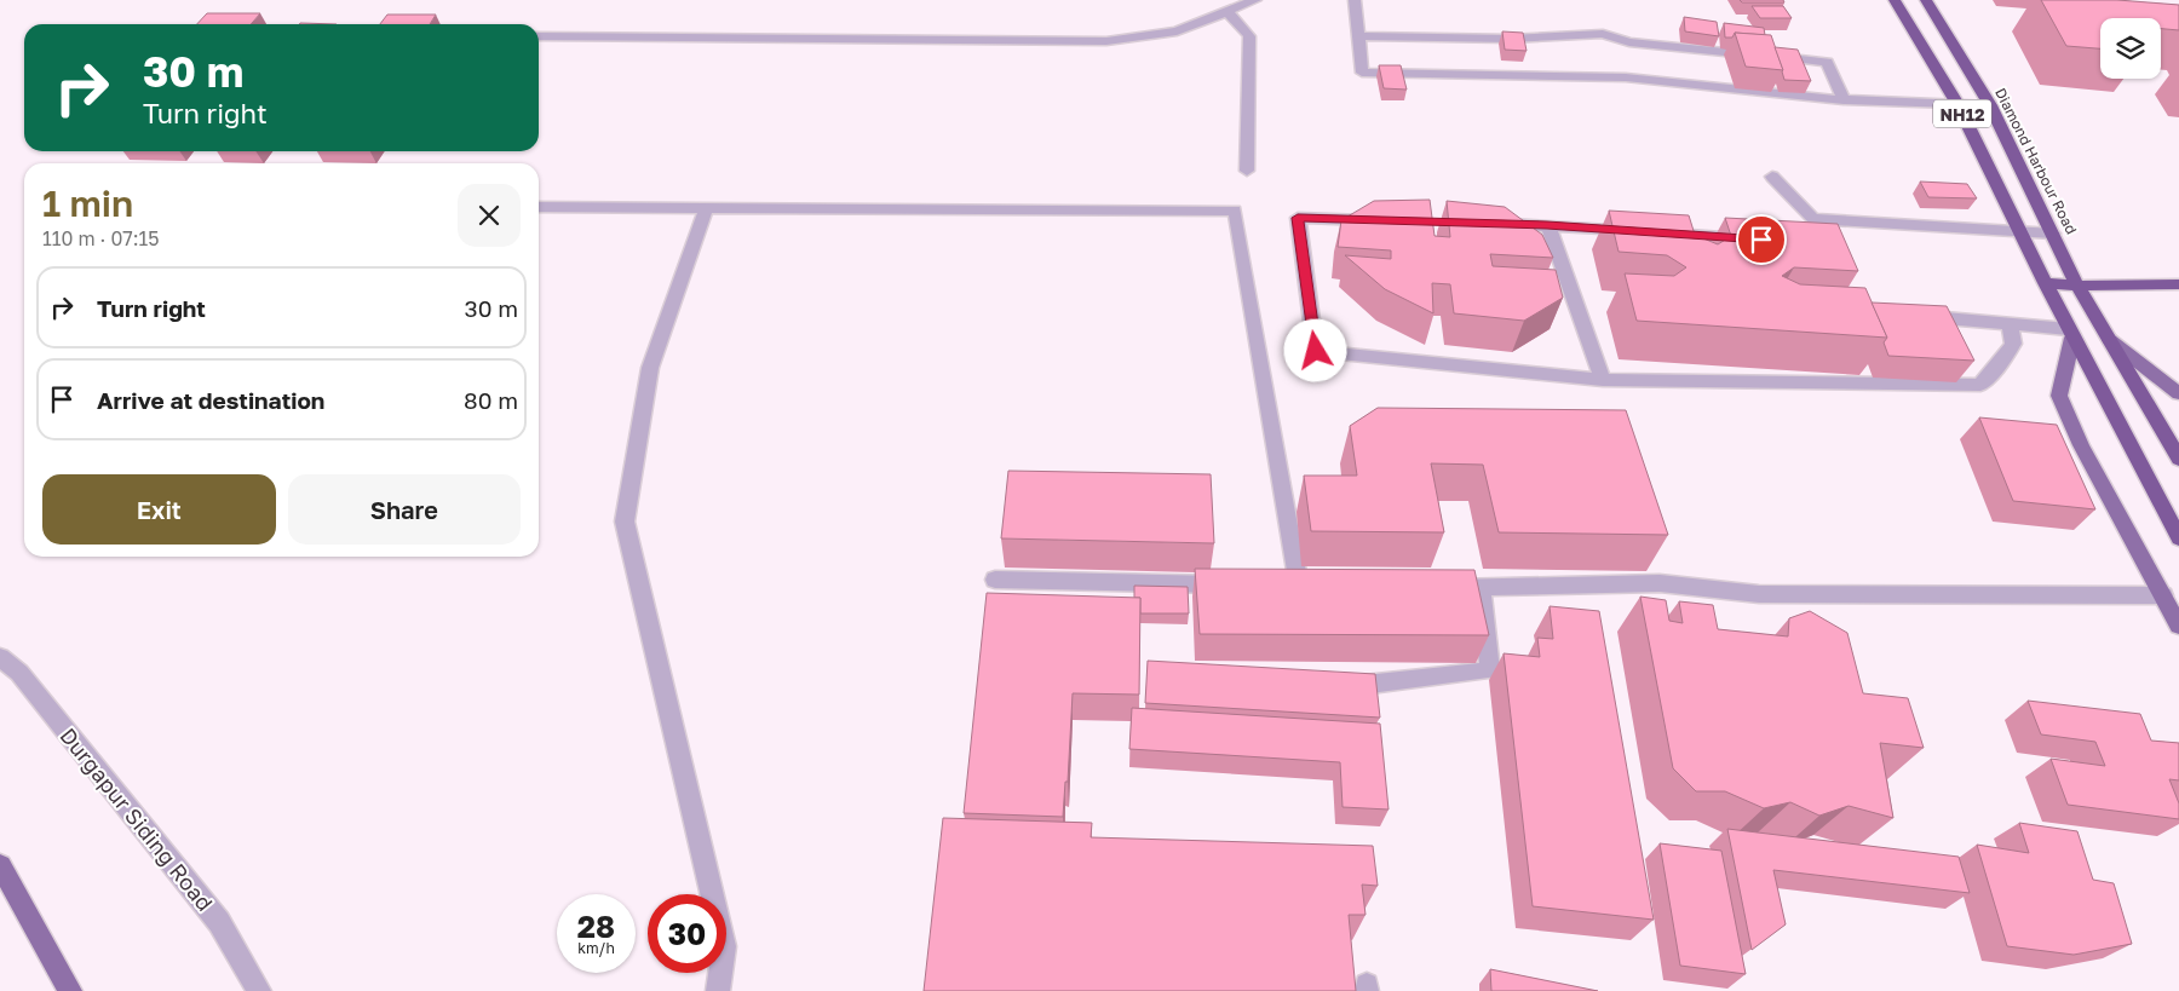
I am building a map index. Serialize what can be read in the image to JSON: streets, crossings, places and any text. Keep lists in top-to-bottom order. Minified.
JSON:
{"streets":{"highway":["NH12","Diamond Harbour Road"],"street":["Durgapur Siding Road"]},"page":{"turn":["30 m","Turn right"],"heading":["1 min","110 m · 07:15"],"list":[{"name":"Turn right","value":"30 m"},{"name":"Arrive at destination","value":"80 m"}],"buttons":["Exit","Share"],"speed":"28 km/h","limit":"30"}}
